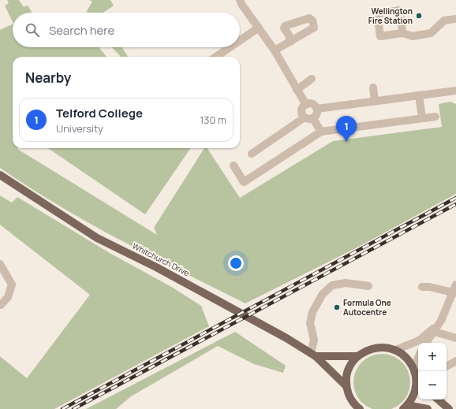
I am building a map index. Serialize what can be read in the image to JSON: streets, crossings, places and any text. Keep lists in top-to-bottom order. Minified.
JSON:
{"streets":{"main road":["Whitchurch Drive"]},"places":["Wellington Fire Station","Formula One Autocentre"],"page":{"search":"Search here","heading":"Nearby","list":[{"mark":"1","name":"Telford College","note":"University","value":"130 m"}],"pins":"1","map_buttons":["+","−"]}}
